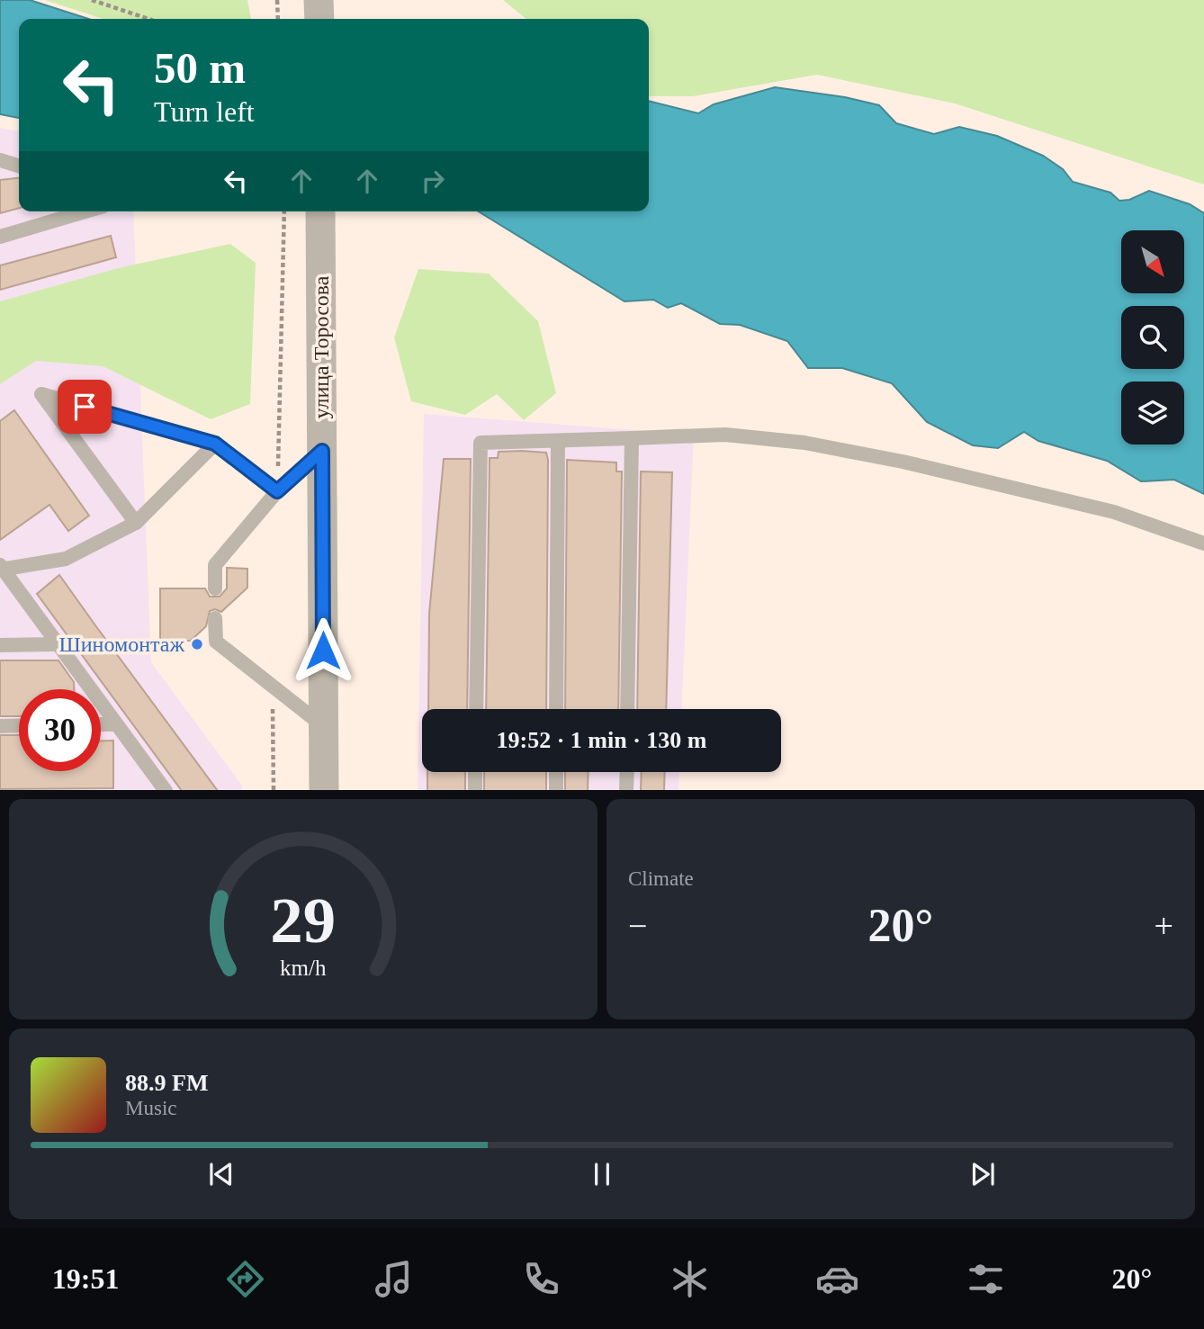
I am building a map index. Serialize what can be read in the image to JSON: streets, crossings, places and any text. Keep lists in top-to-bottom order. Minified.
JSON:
{"streets":{"street":["улица Торосова"]},"places":["Шиномонтаж"],"north":"bottom right","page":{"turn":["50 m","Turn left"],"limit":"30","trip":"19:52 · 1 min · 130 m","tile":"Climate","heat":["−","20°","+"],"song":["88.9 FM","Music"],"tabs":["19:51","20°"],"gauge":["29","km/h"]}}
